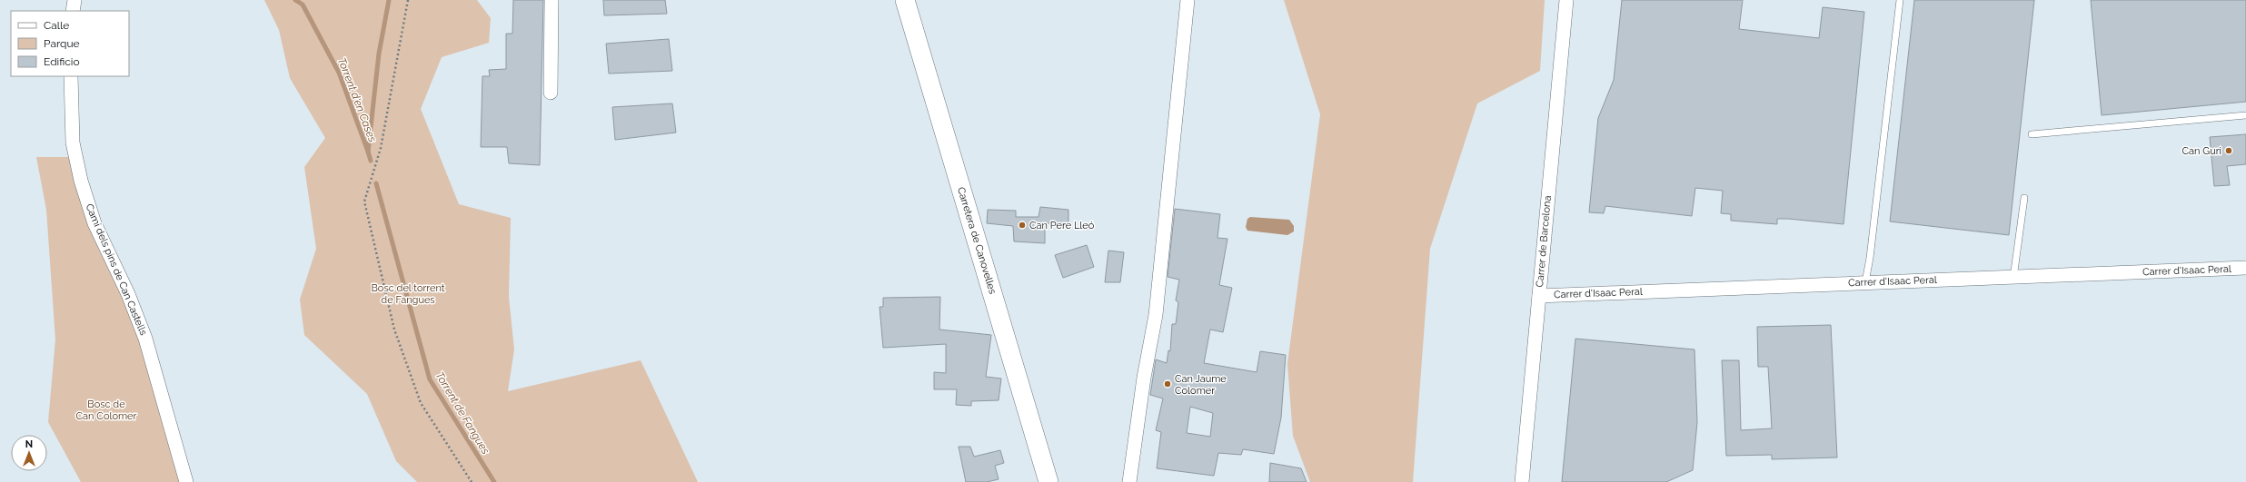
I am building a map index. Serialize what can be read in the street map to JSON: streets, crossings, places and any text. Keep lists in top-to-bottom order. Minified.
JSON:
{"streets":{"street":["Carretera de Canovelles","Carrer de Barcelona","Camí dels pins de Can Castells","Carrer d'Isaac Peral"]},"crossings":[["Carrer de Barcelona","Carrer d'Isaac Peral"]],"water":["Torrent d'en Cases","Torrent de Fangues"],"parks":["Bosc del torrent de Fangues","Bosc de Can Colomer"],"places":["Can Guri","Can Pere Lleó","Can Jaume Colomer"],"legend":["Calle","Parque","Edificio"],"north":"top"}
